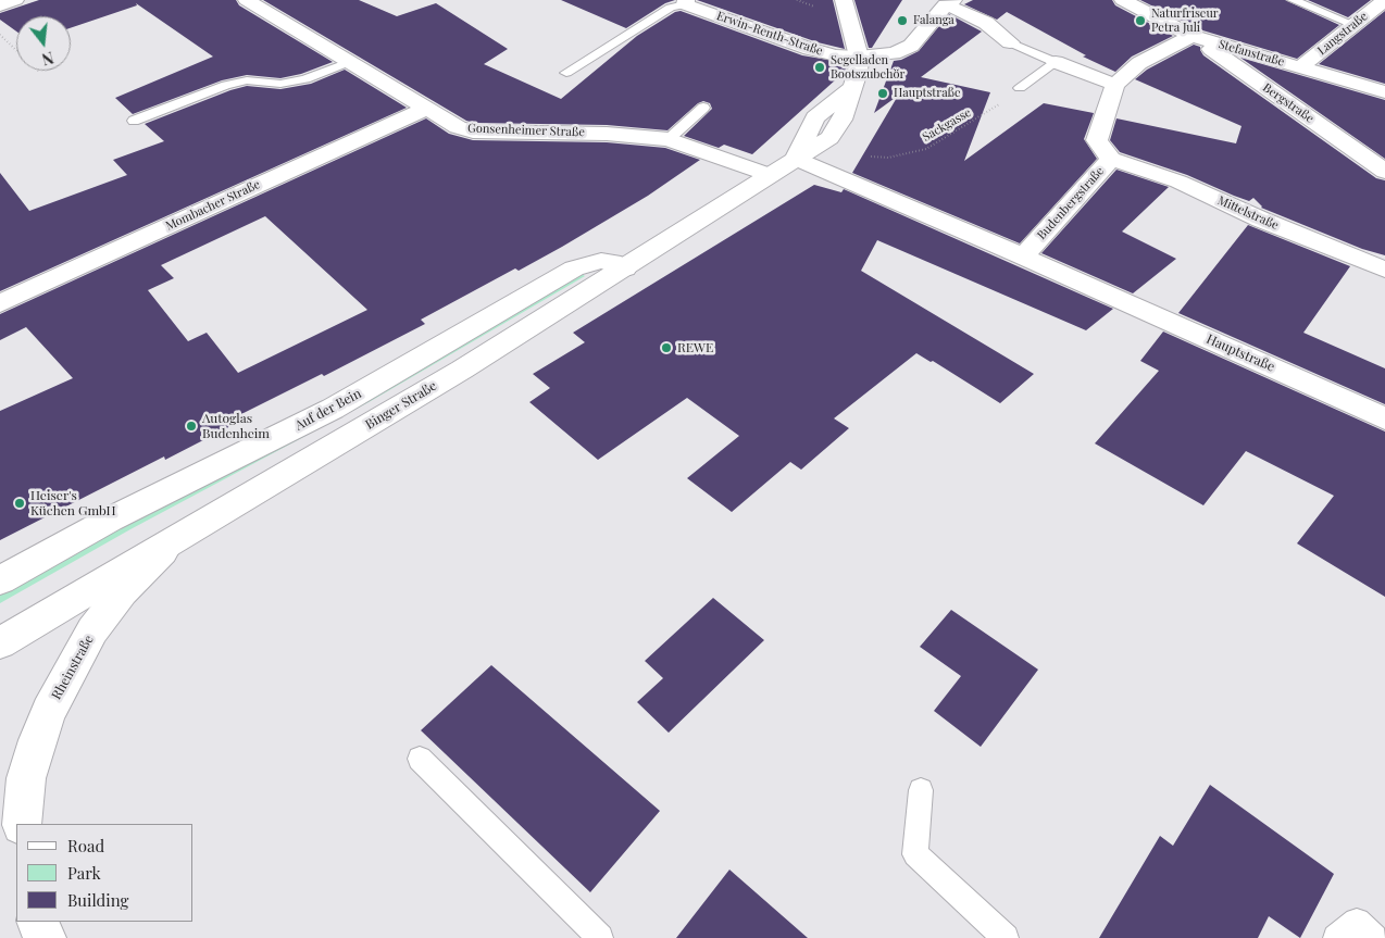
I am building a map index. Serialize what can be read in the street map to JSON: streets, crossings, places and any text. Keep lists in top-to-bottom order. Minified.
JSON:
{"streets":{"street":["Erwin-Renth-Straße","Langstraße","Stefanstraße","Bergstraße","Gonsenheimer Straße","Budenbergstraße","Mombacher Straße","Mittelstraße","Hauptstraße","Binger Straße","Auf der Bein","Rheinstraße"],"path":["Sackgasse"]},"crossings":[["Erwin-Renth-Straße","Binger Straße"],["Langstraße","Stefanstraße"],["Stefanstraße","Bergstraße"],["Stefanstraße","Budenbergstraße"],["Bergstraße","Budenbergstraße"],["Gonsenheimer Straße","Mombacher Straße"],["Gonsenheimer Straße","Binger Straße"],["Budenbergstraße","Mittelstraße"],["Budenbergstraße","Hauptstraße"],["Hauptstraße","Binger Straße"],["Binger Straße","Auf der Bein"],["Binger Straße","Rheinstraße"]],"places":["Falanga","Naturfriseur Petra Juli","Segelladen Bootszubehör","Hauptstraße","REWE","Autoglas Budenheim","Heiser's Küchen GmbH"],"legend":["Road","Park","Building"],"north":"bottom"}
